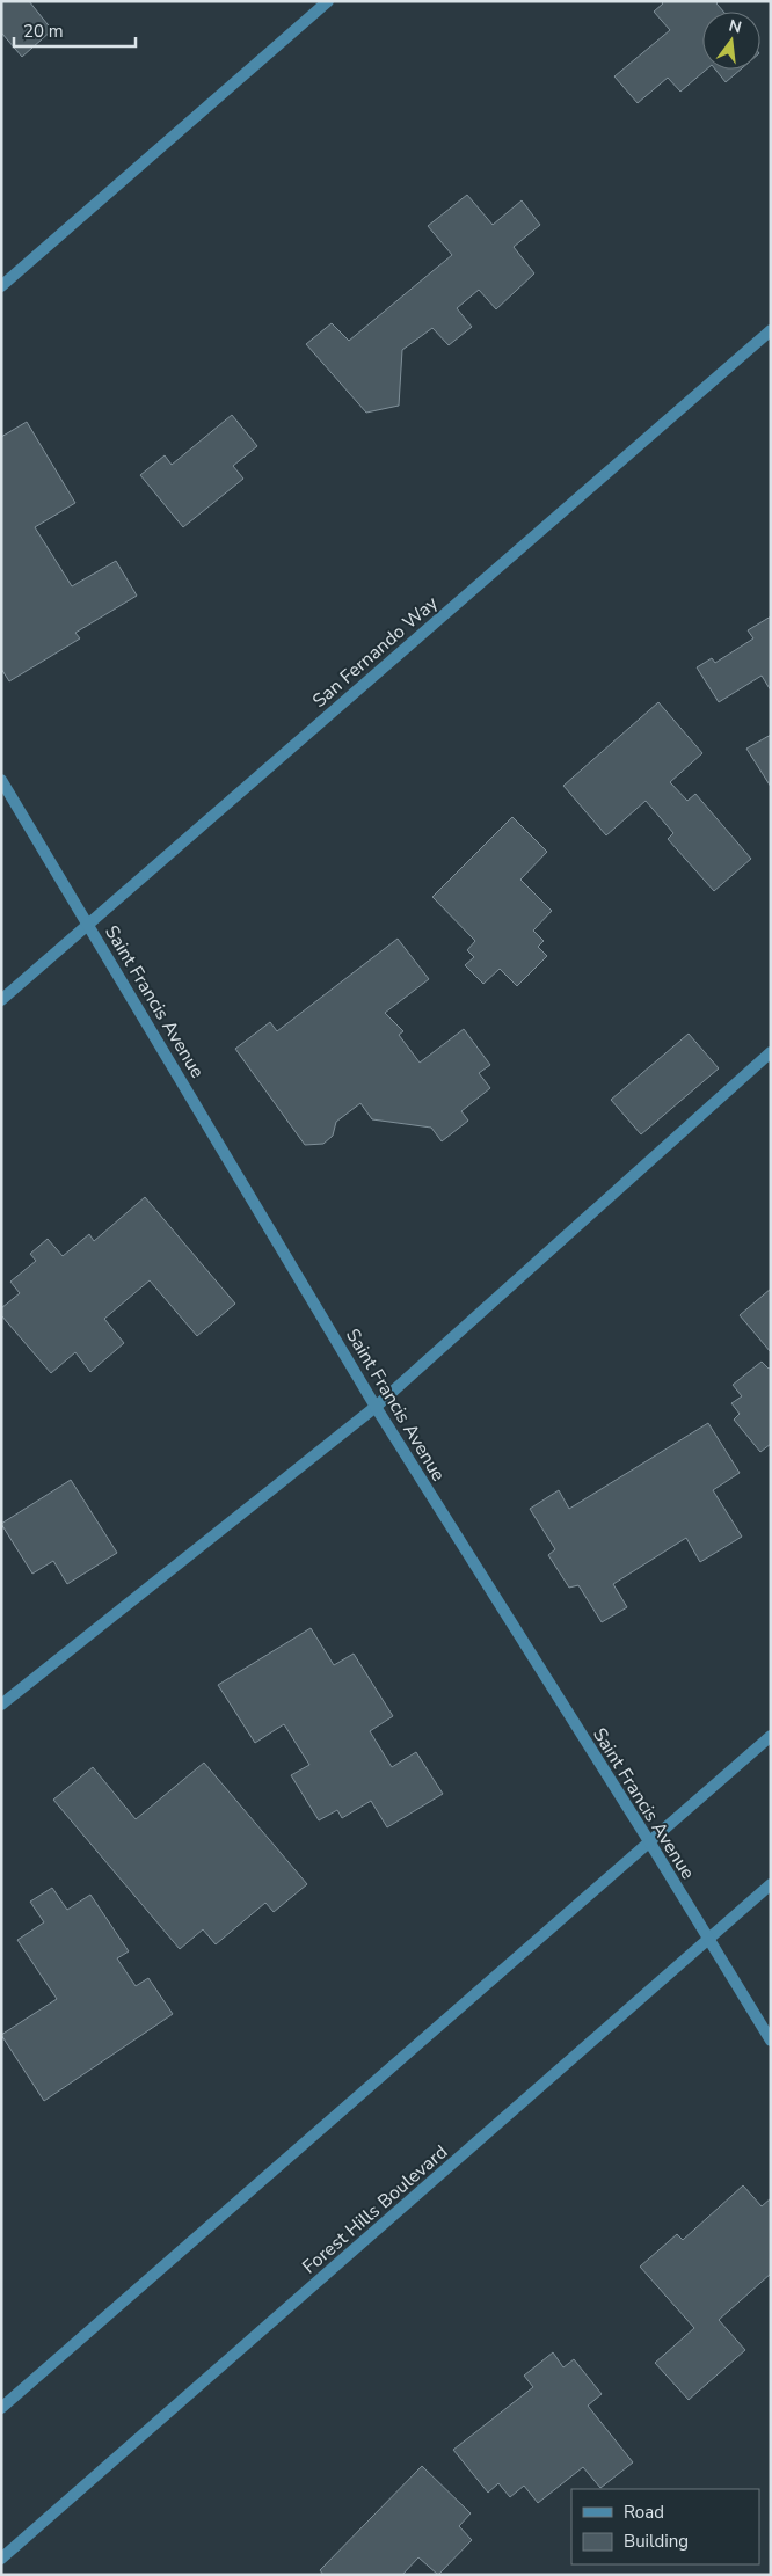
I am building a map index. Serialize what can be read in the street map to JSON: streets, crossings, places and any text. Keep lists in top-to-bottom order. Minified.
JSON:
{"streets":{"street":["San Fernando Way","Saint Francis Avenue","Forest Hills Boulevard"]},"crossings":[["San Fernando Way","Saint Francis Avenue"],["Saint Francis Avenue","Forest Hills Boulevard"]],"legend":["Road","Building"],"scale_bar":"20 m","north":"top"}
